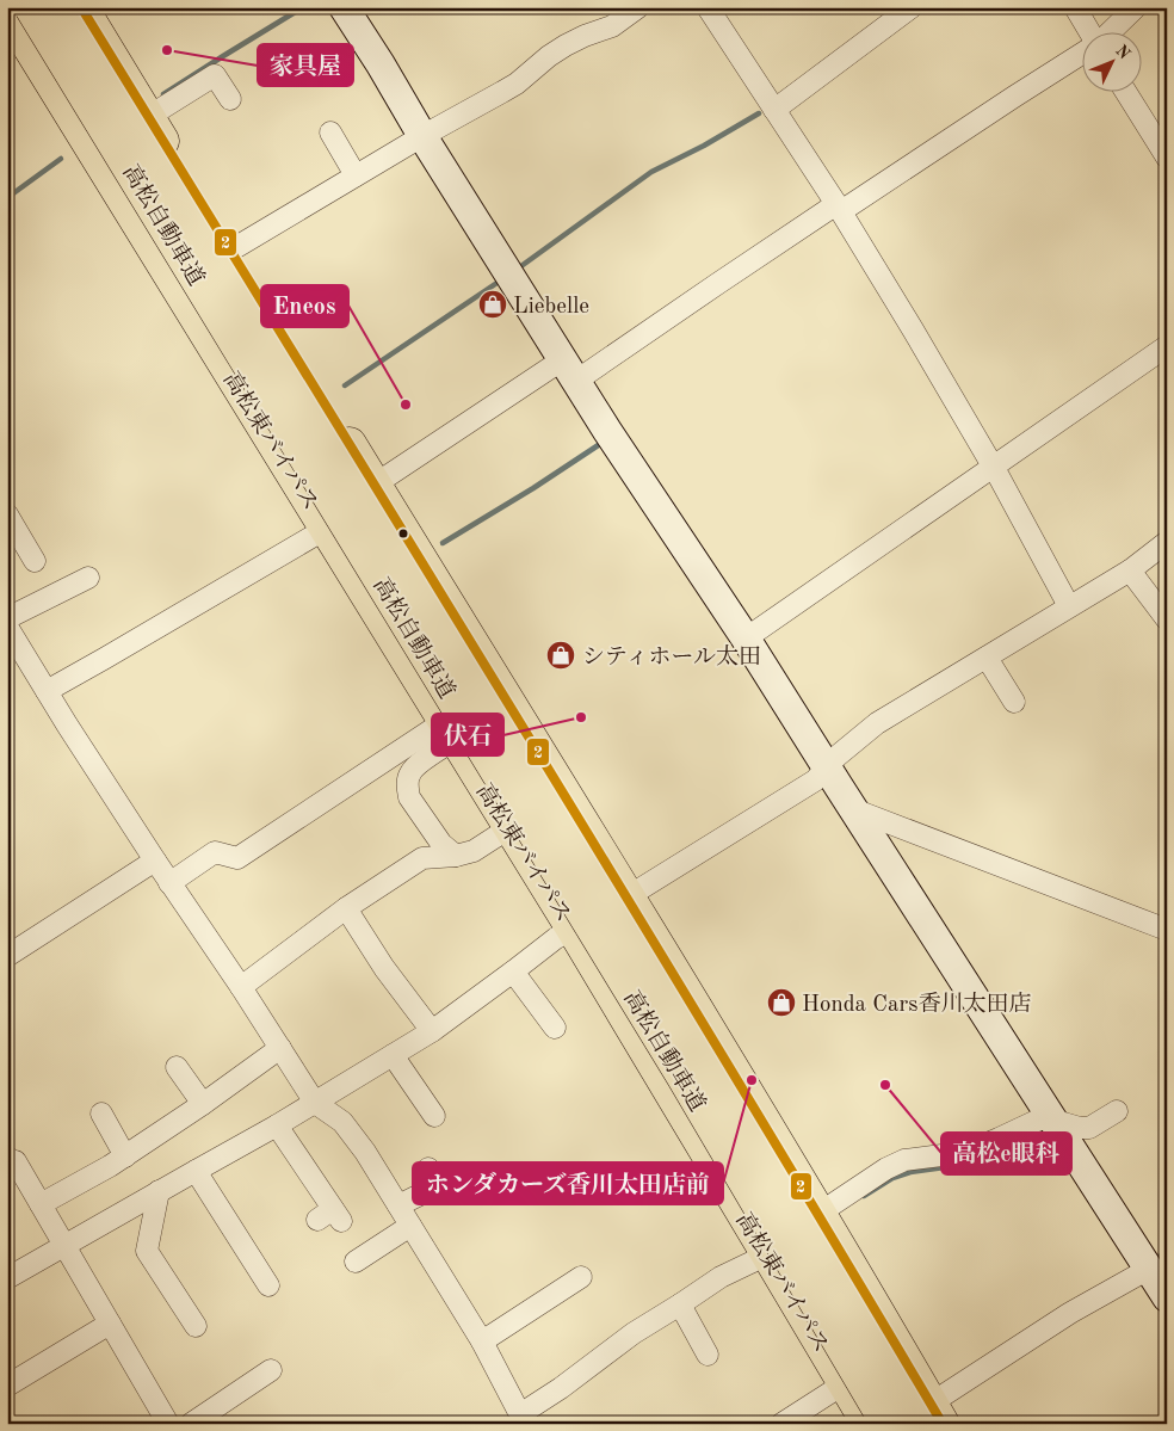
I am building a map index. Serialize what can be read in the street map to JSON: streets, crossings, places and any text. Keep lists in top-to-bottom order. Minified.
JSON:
{"streets":{"highway":["高松自動車道","高松東バイパス"]},"places":{"other":["家具屋","Eneos","伏石","ホンダカーズ香川太田店前","高松e眼科"],"shop":["Liebelle","シティホール太田","Honda Cars香川太田店"]},"lines":["transit line 2"],"north":"top right"}
